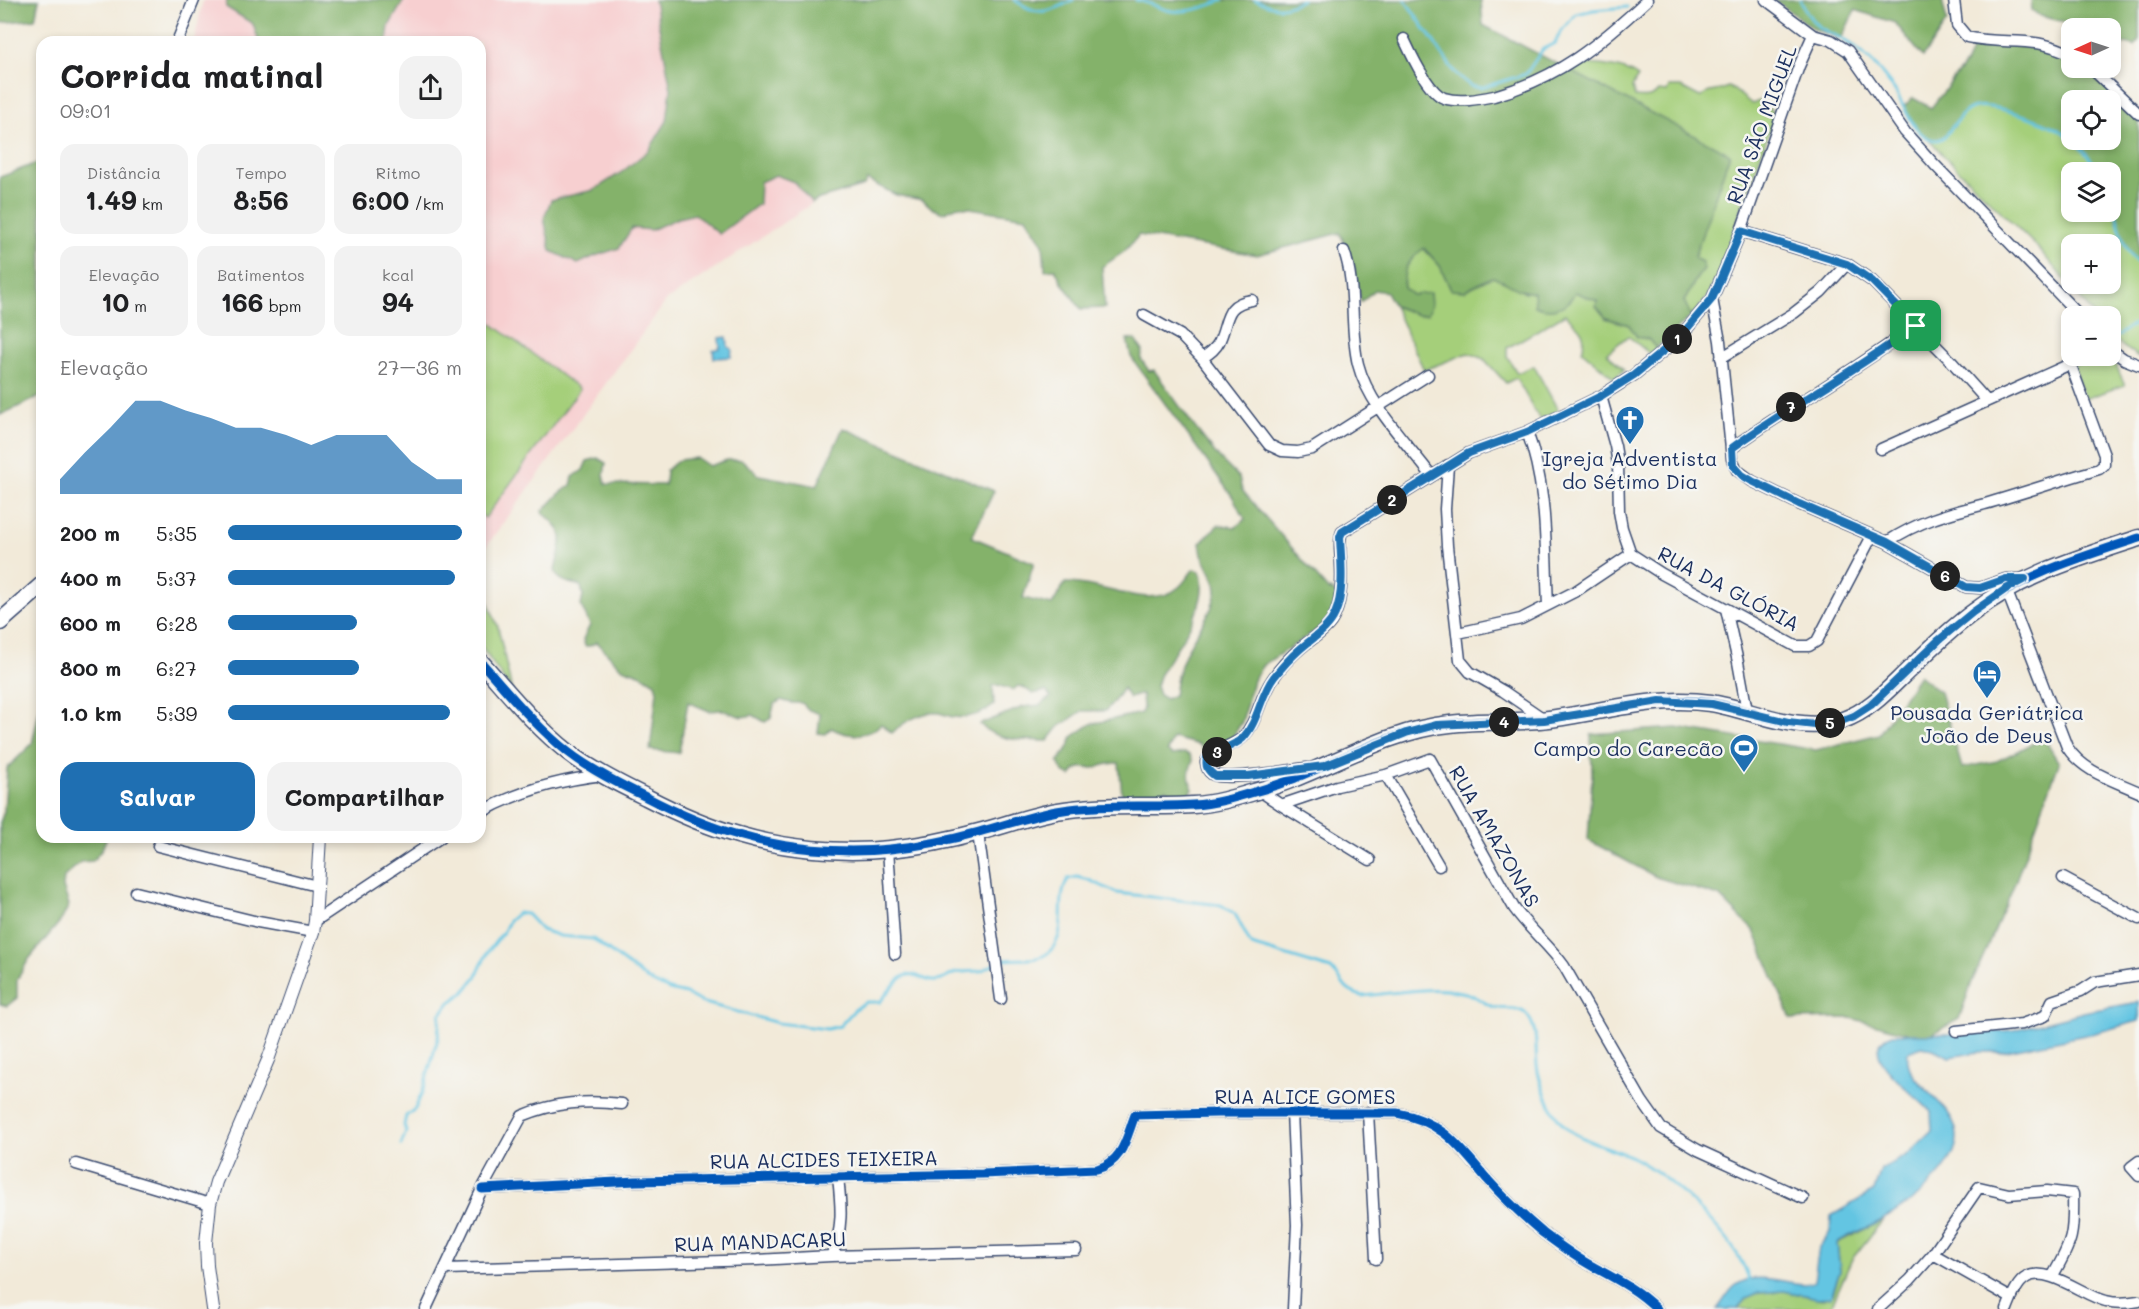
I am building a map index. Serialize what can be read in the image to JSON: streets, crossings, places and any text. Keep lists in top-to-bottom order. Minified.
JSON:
{"streets":{"street":["RUA SÃO MIGUEL","RUA DA GLÓRIA","RUA AMAZONAS","RUA ALICE GOMES","RUA ALCIDES TEIXEIRA","RUA MANDACARU"]},"crossings":[["RUA SÃO MIGUEL","RUA DA GLÓRIA"],["RUA ALICE GOMES","RUA ALCIDES TEIXEIRA"]],"places":{"church":["Igreja Adventista do Sétimo Dia"],"hotel":["Pousada Geriátrica João de Deus"],"sports":["Campo do Carecão"]},"north":"left","page":{"map_buttons":["+","−"],"heading":["Corrida matinal","09:01"],"stats":[["Distância","1.49 km"],["Tempo","8:56"],["Ritmo","6:00 /km"],["Elevação","10 m"],["Batimentos","166 bpm"],["kcal","94"]],"pins":["1","7","2","6","4","5","3"],"chart":["Elevação","27–36 m"],"list":[{"name":"200 m","note":"5:35"},{"name":"400 m","note":"5:37"},{"name":"600 m","note":"6:28"},{"name":"800 m","note":"6:27"},{"name":"1.0 km","note":"5:39"}],"buttons":["Salvar","Compartilhar"]}}
